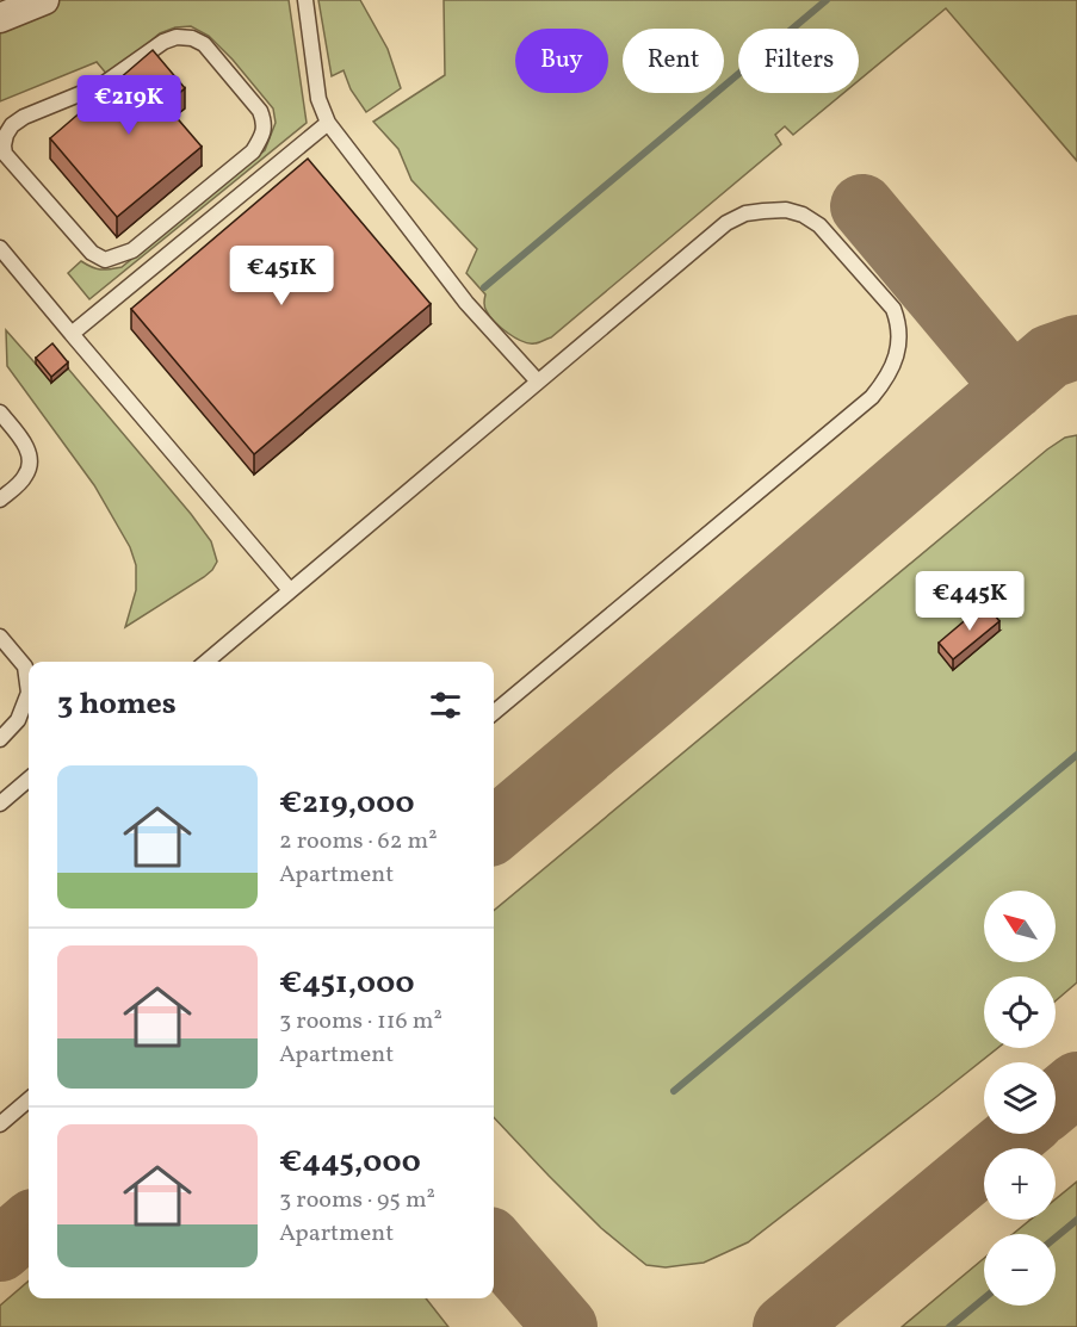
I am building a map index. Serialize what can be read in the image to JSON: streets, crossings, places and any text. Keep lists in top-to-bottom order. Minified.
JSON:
{"north":"top left","page":{"chip":["Buy","Rent","Filters"],"price":["€219K","€451K","€445K"],"heading":"3 homes","list":[{"name":"€219,000","note":"2 rooms · 62 m² · Apartment"},{"name":"€451,000","note":"3 rooms · 116 m² · Apartment"},{"name":"€445,000","note":"3 rooms · 95 m² · Apartment"}],"map_buttons":["+","−"]}}
